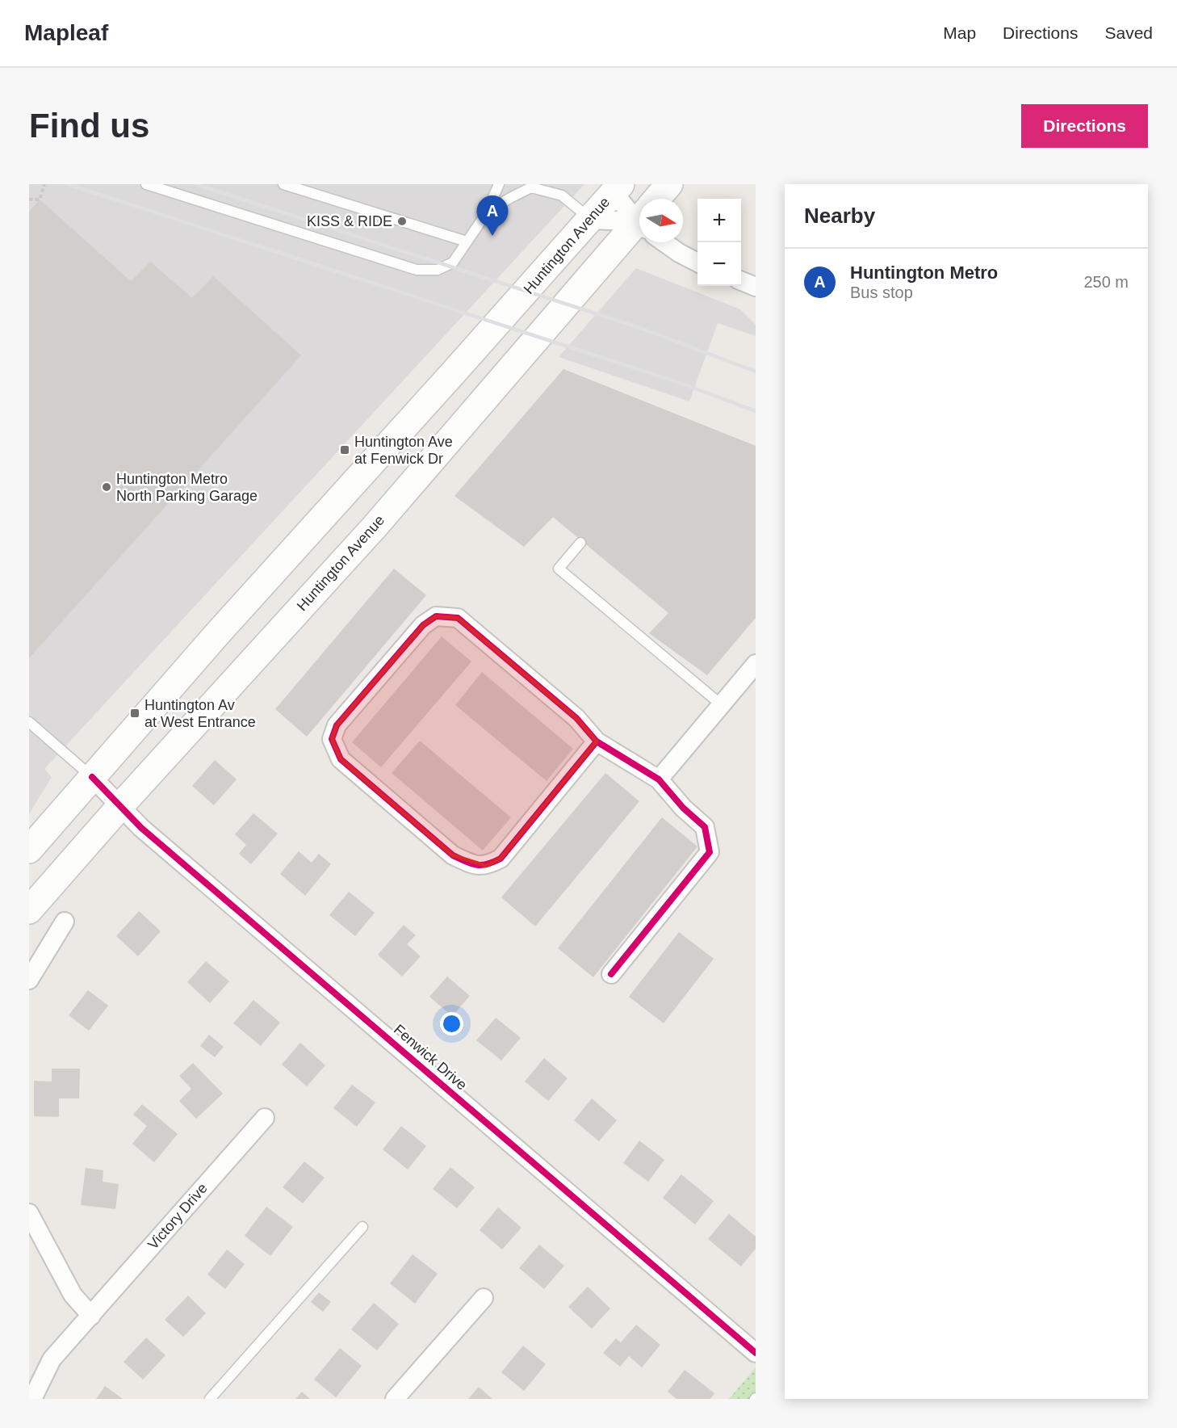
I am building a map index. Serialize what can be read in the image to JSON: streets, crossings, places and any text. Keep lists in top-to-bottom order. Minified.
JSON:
{"streets":{"main road":["Huntington Avenue"],"street":["Fenwick Drive","Victory Drive"]},"crossings":[["Huntington Avenue","Fenwick Drive"]],"places":{"other":["KISS & RIDE","Huntington Metro North Parking Garage"],"transit":["Huntington Ave at Fenwick Dr","Huntington Av at West Entrance"]},"north":"right","page":{"header":"Mapleaf","nav":["Map","Directions","Saved"],"buttons":"Directions","title":"Find us","heading":"Nearby","pins":"A","map_buttons":["+","−"],"list":[{"mark":"A","name":"Huntington Metro","note":"Bus stop","value":"250 m"}]}}
